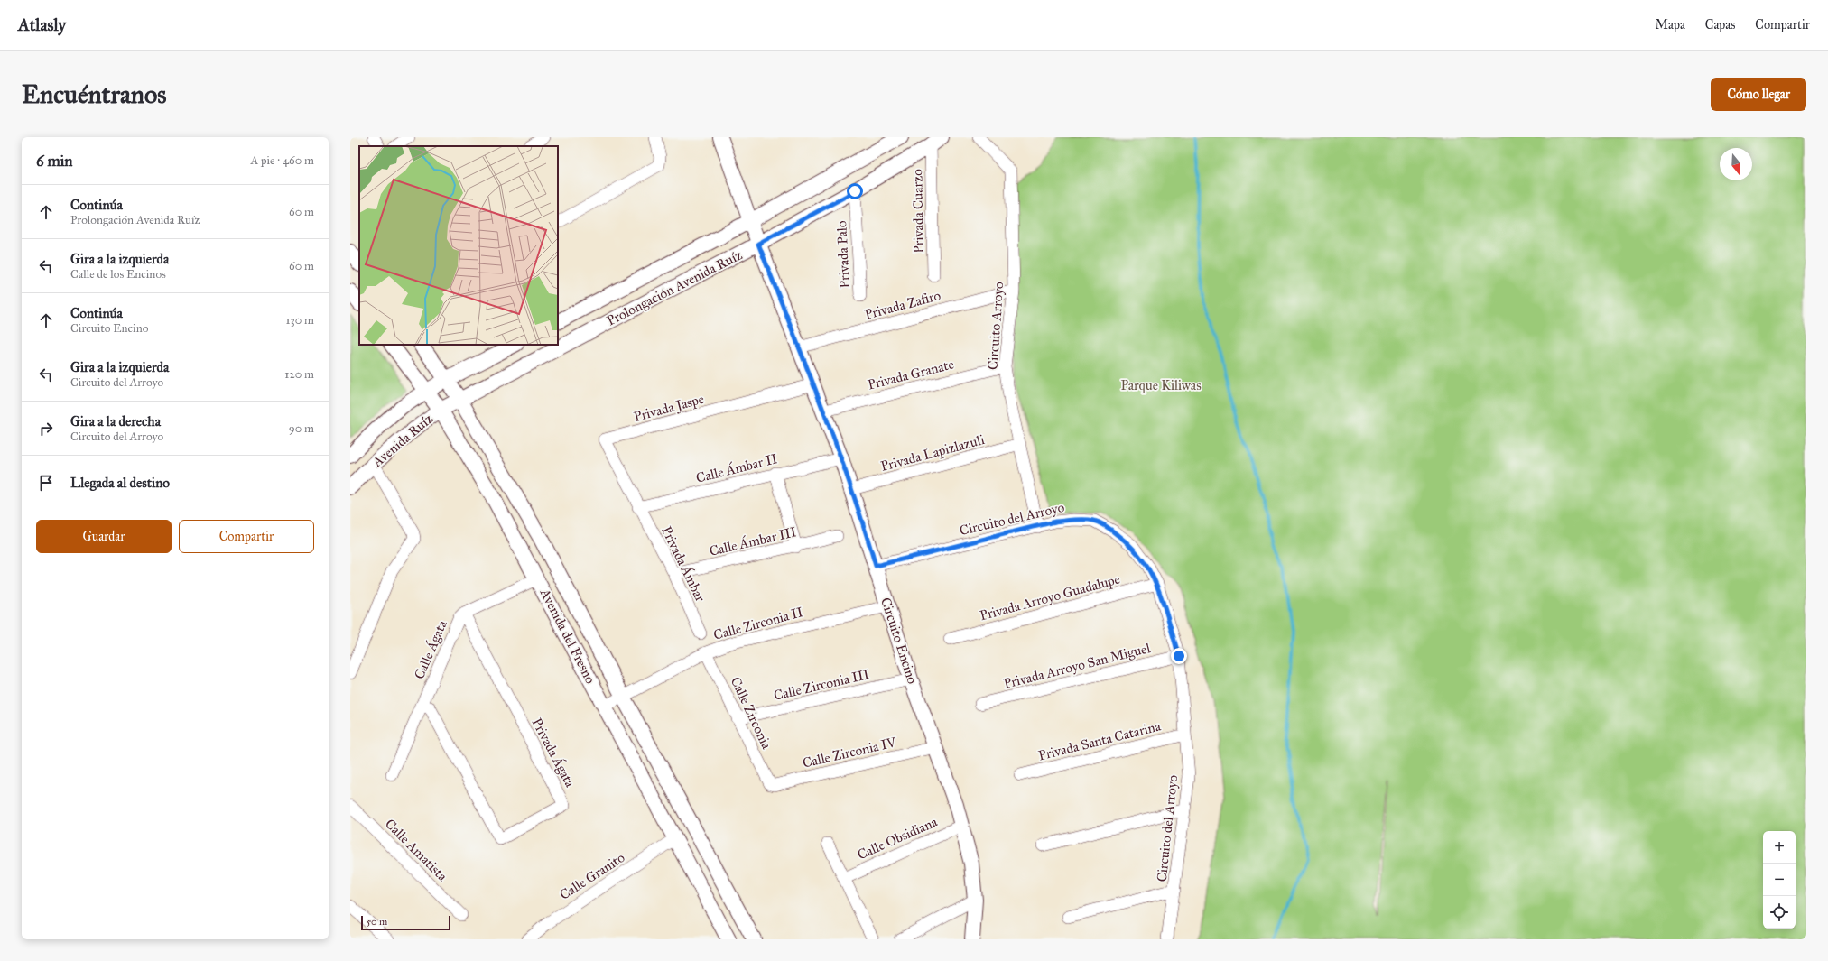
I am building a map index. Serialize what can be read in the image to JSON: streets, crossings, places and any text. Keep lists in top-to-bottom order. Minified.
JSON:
{"streets":{"street":["Privada Cuarzo","Privada Palo","Prolongación Avenida Ruíz","Privada Zafiro","Circuito Arroyo","Privada Granate","Privada Jaspe","Avenida Ruíz","Privada Lapizlazuli","Calle Ámbar II","Circuito del Arroyo","Calle Ámbar III","Privada Ámbar","Privada Arroyo Guadalupe","Calle Zirconia II","Avenida del Fresno","Circuito Encino","Calle Ágata","Privada Arroyo San Miguel","Calle Zirconia III","Calle Zirconia","Privada Santa Catarina","Privada Ágata","Calle Zirconia IV","Calle Obsidiana","Calle Amatista","Calle Granito"]},"crossings":[["Privada Cuarzo","Prolongación Avenida Ruíz"],["Privada Palo","Prolongación Avenida Ruíz"],["Prolongación Avenida Ruíz","Avenida Ruíz"],["Prolongación Avenida Ruíz","Avenida del Fresno"],["Prolongación Avenida Ruíz","Circuito Encino"],["Privada Zafiro","Circuito Arroyo"],["Privada Zafiro","Circuito Encino"],["Circuito Arroyo","Privada Granate"],["Circuito Arroyo","Privada Lapizlazuli"],["Circuito Arroyo","Circuito del Arroyo"],["Privada Granate","Circuito Encino"],["Privada Jaspe","Calle Ámbar II"],["Privada Jaspe","Privada Ámbar"],["Privada Jaspe","Circuito Encino"],["Avenida Ruíz","Avenida del Fresno"],["Privada Lapizlazuli","Circuito Encino"],["Calle Ámbar II","Privada Ámbar"],["Calle Ámbar II","Circuito Encino"],["Circuito del Arroyo","Privada Arroyo Guadalupe"],["Circuito del Arroyo","Circuito Encino"],["Circuito del Arroyo","Privada Arroyo San Miguel"],["Circuito del Arroyo","Privada Santa Catarina"],["Calle Ámbar III","Privada Ámbar"],["Calle Zirconia II","Avenida del Fresno"],["Calle Zirconia II","Circuito Encino"],["Calle Zirconia II","Calle Zirconia"],["Avenida del Fresno","Calle Ágata"],["Avenida del Fresno","Calle Granito"],["Circuito Encino","Calle Zirconia III"],["Circuito Encino","Calle Zirconia IV"],["Circuito Encino","Calle Obsidiana"],["Calle Ágata","Privada Ágata"],["Calle Zirconia III","Calle Zirconia"],["Calle Zirconia","Calle Zirconia IV"]],"parks":["Parque Kiliwas"],"scale_bar":"50 m","north":"bottom","page":{"header":"Atlasly","nav":["Mapa","Capas","Compartir"],"buttons":["Cómo llegar",["Guardar","Compartir"]],"title":"Encuéntranos","heading":["6 min","A pie · 460 m"],"list":[["Continúa","Prolongación Avenida Ruíz","60 m"],["Gira a la izquierda","Calle de los Encinos","60 m"],["Continúa","Circuito Encino","130 m"],["Gira a la izquierda","Circuito del Arroyo","120 m"],["Gira a la derecha","Circuito del Arroyo","90 m"],"Llegada al destino"],"map_buttons":["+","−"],"scale":"50 m"}}
